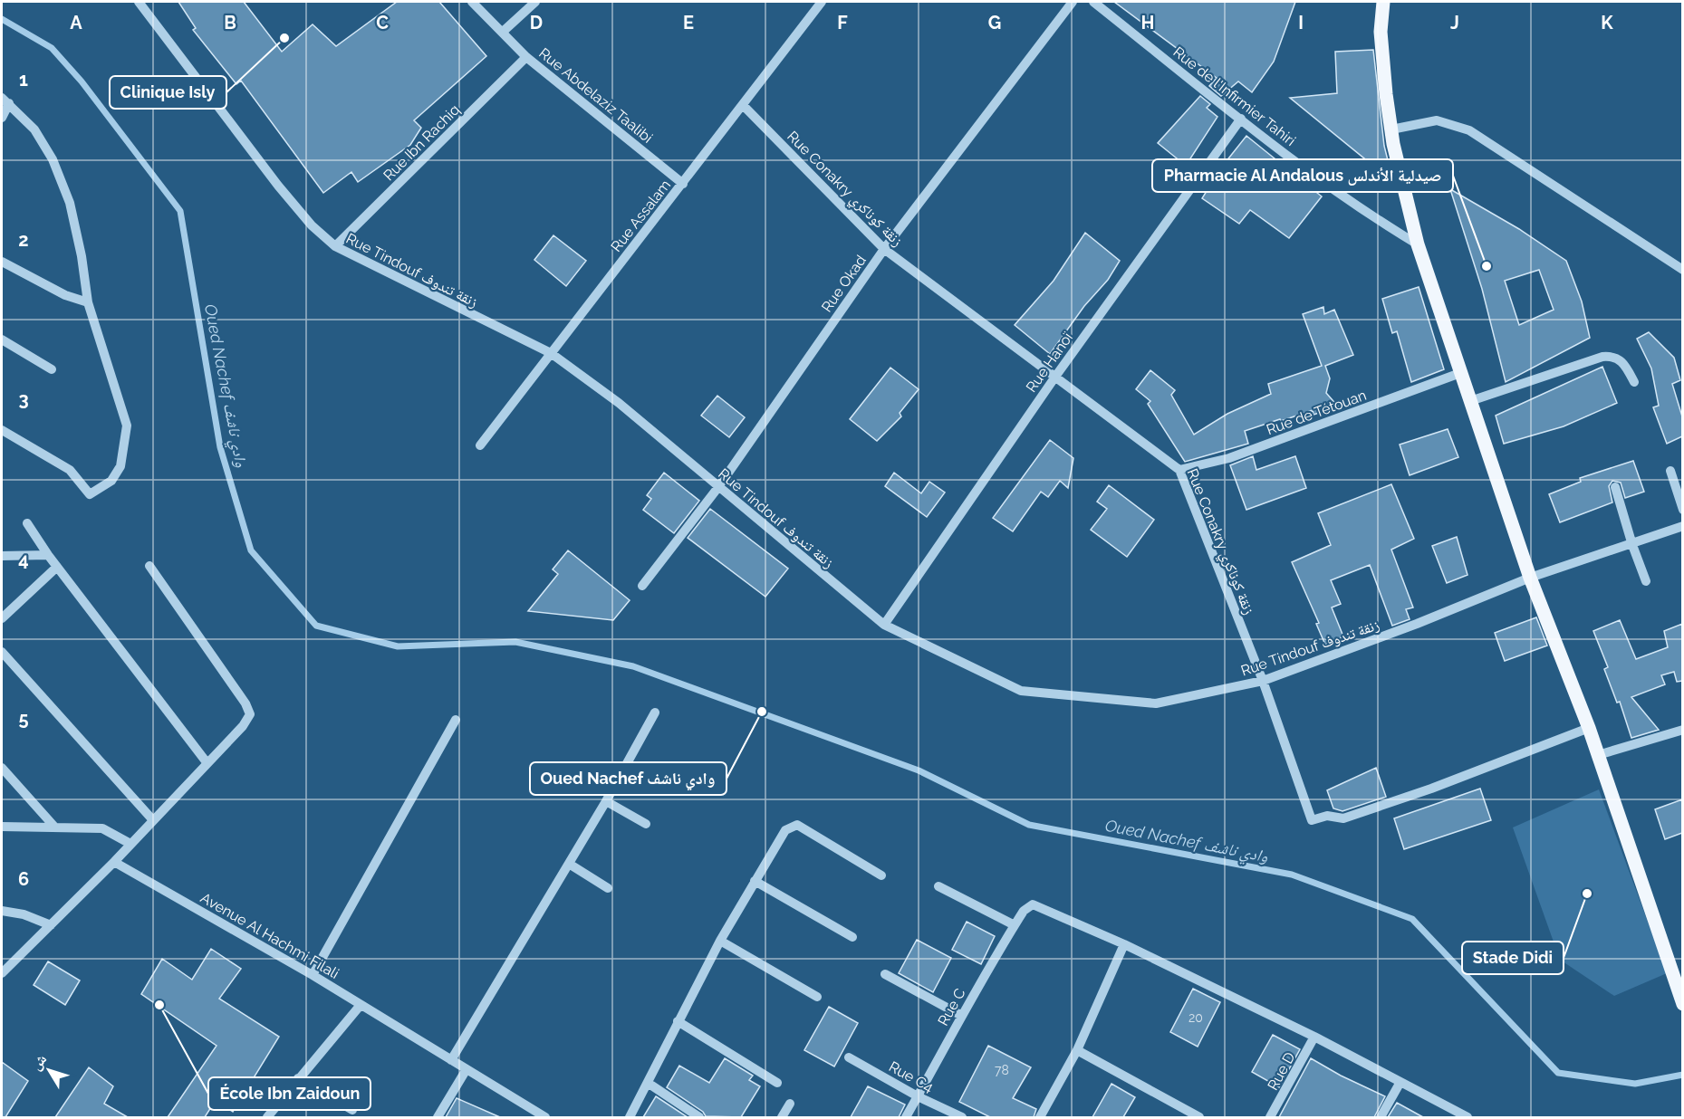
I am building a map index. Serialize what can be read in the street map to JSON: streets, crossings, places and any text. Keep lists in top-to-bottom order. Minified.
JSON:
{"streets":{"street":["Rue Abdelaziz Taalibi","Rue de l'Infirmier Tahiri","Rue Ibn Rachiq","Rue Conakry زنقة كوناكري","Rue Assalam","Rue Tindouf زنقة تندوف","Rue Okad","Rue Hanoï","Rue de Tétouan","Avenue Al Hachmi Filali","Rue C","Rue D","Rue C4"]},"crossings":[["Rue Abdelaziz Taalibi","Rue Ibn Rachiq"],["Rue Abdelaziz Taalibi","Rue Assalam"],["Rue de l'Infirmier Tahiri","Rue Hanoï"],["Rue Ibn Rachiq","Rue Tindouf زنقة تندوف"],["Rue Conakry زنقة كوناكري","Rue Assalam"],["Rue Conakry زنقة كوناكري","Rue Tindouf زنقة تندوف"],["Rue Conakry زنقة كوناكري","Rue Okad"],["Rue Conakry زنقة كوناكري","Rue Hanoï"],["Rue Conakry زنقة كوناكري","Rue de Tétouan"],["Rue Assalam","Rue Tindouf زنقة تندوف"],["Rue Tindouf زنقة تندوف","Rue Okad"],["Rue Tindouf زنقة تندوف","Rue Hanoï"],["Rue C","Rue C4"]],"water":["Oued Nachef وادي ناشف"],"places":["Clinique Isly","Pharmacie Al Andalous صيدلية الأندلس","Oued Nachef وادي ناشف","Stade Didi","École Ibn Zaidoun"],"house_numbers":["20","78"],"north":"top left","grid":{"columns":["A","B","C","D","E","F","G","H","I","J","K"],"rows":["1","2","3","4","5","6"]}}
